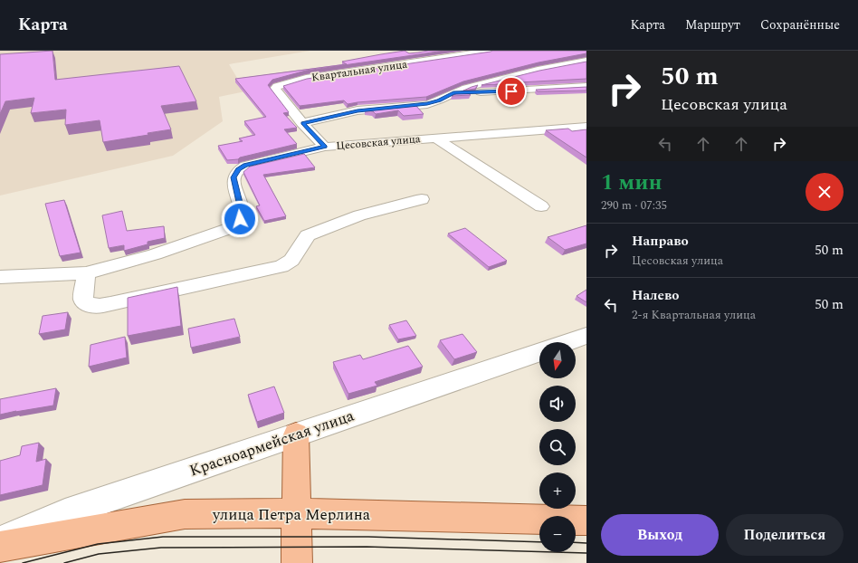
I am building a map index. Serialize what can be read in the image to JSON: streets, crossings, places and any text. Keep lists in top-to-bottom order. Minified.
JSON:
{"streets":{"main road":["улица Петра Мерлина"],"street":["Квартальная улица","Цесовская улица","Красноармейская улица"]},"north":"bottom","page":{"header":"Карта","nav":["Карта","Маршрут","Сохранённые"],"turn":["50 m","Цесовская улица"],"heading":["1 мин","290 m · 07:35"],"list":[{"name":"Направо","note":"Цесовская улица","value":"50 m"},{"name":"Налево","note":"2-я Квартальная улица","value":"50 m"}],"map_buttons":["+","−"],"buttons":["Выход","Поделиться"]}}
